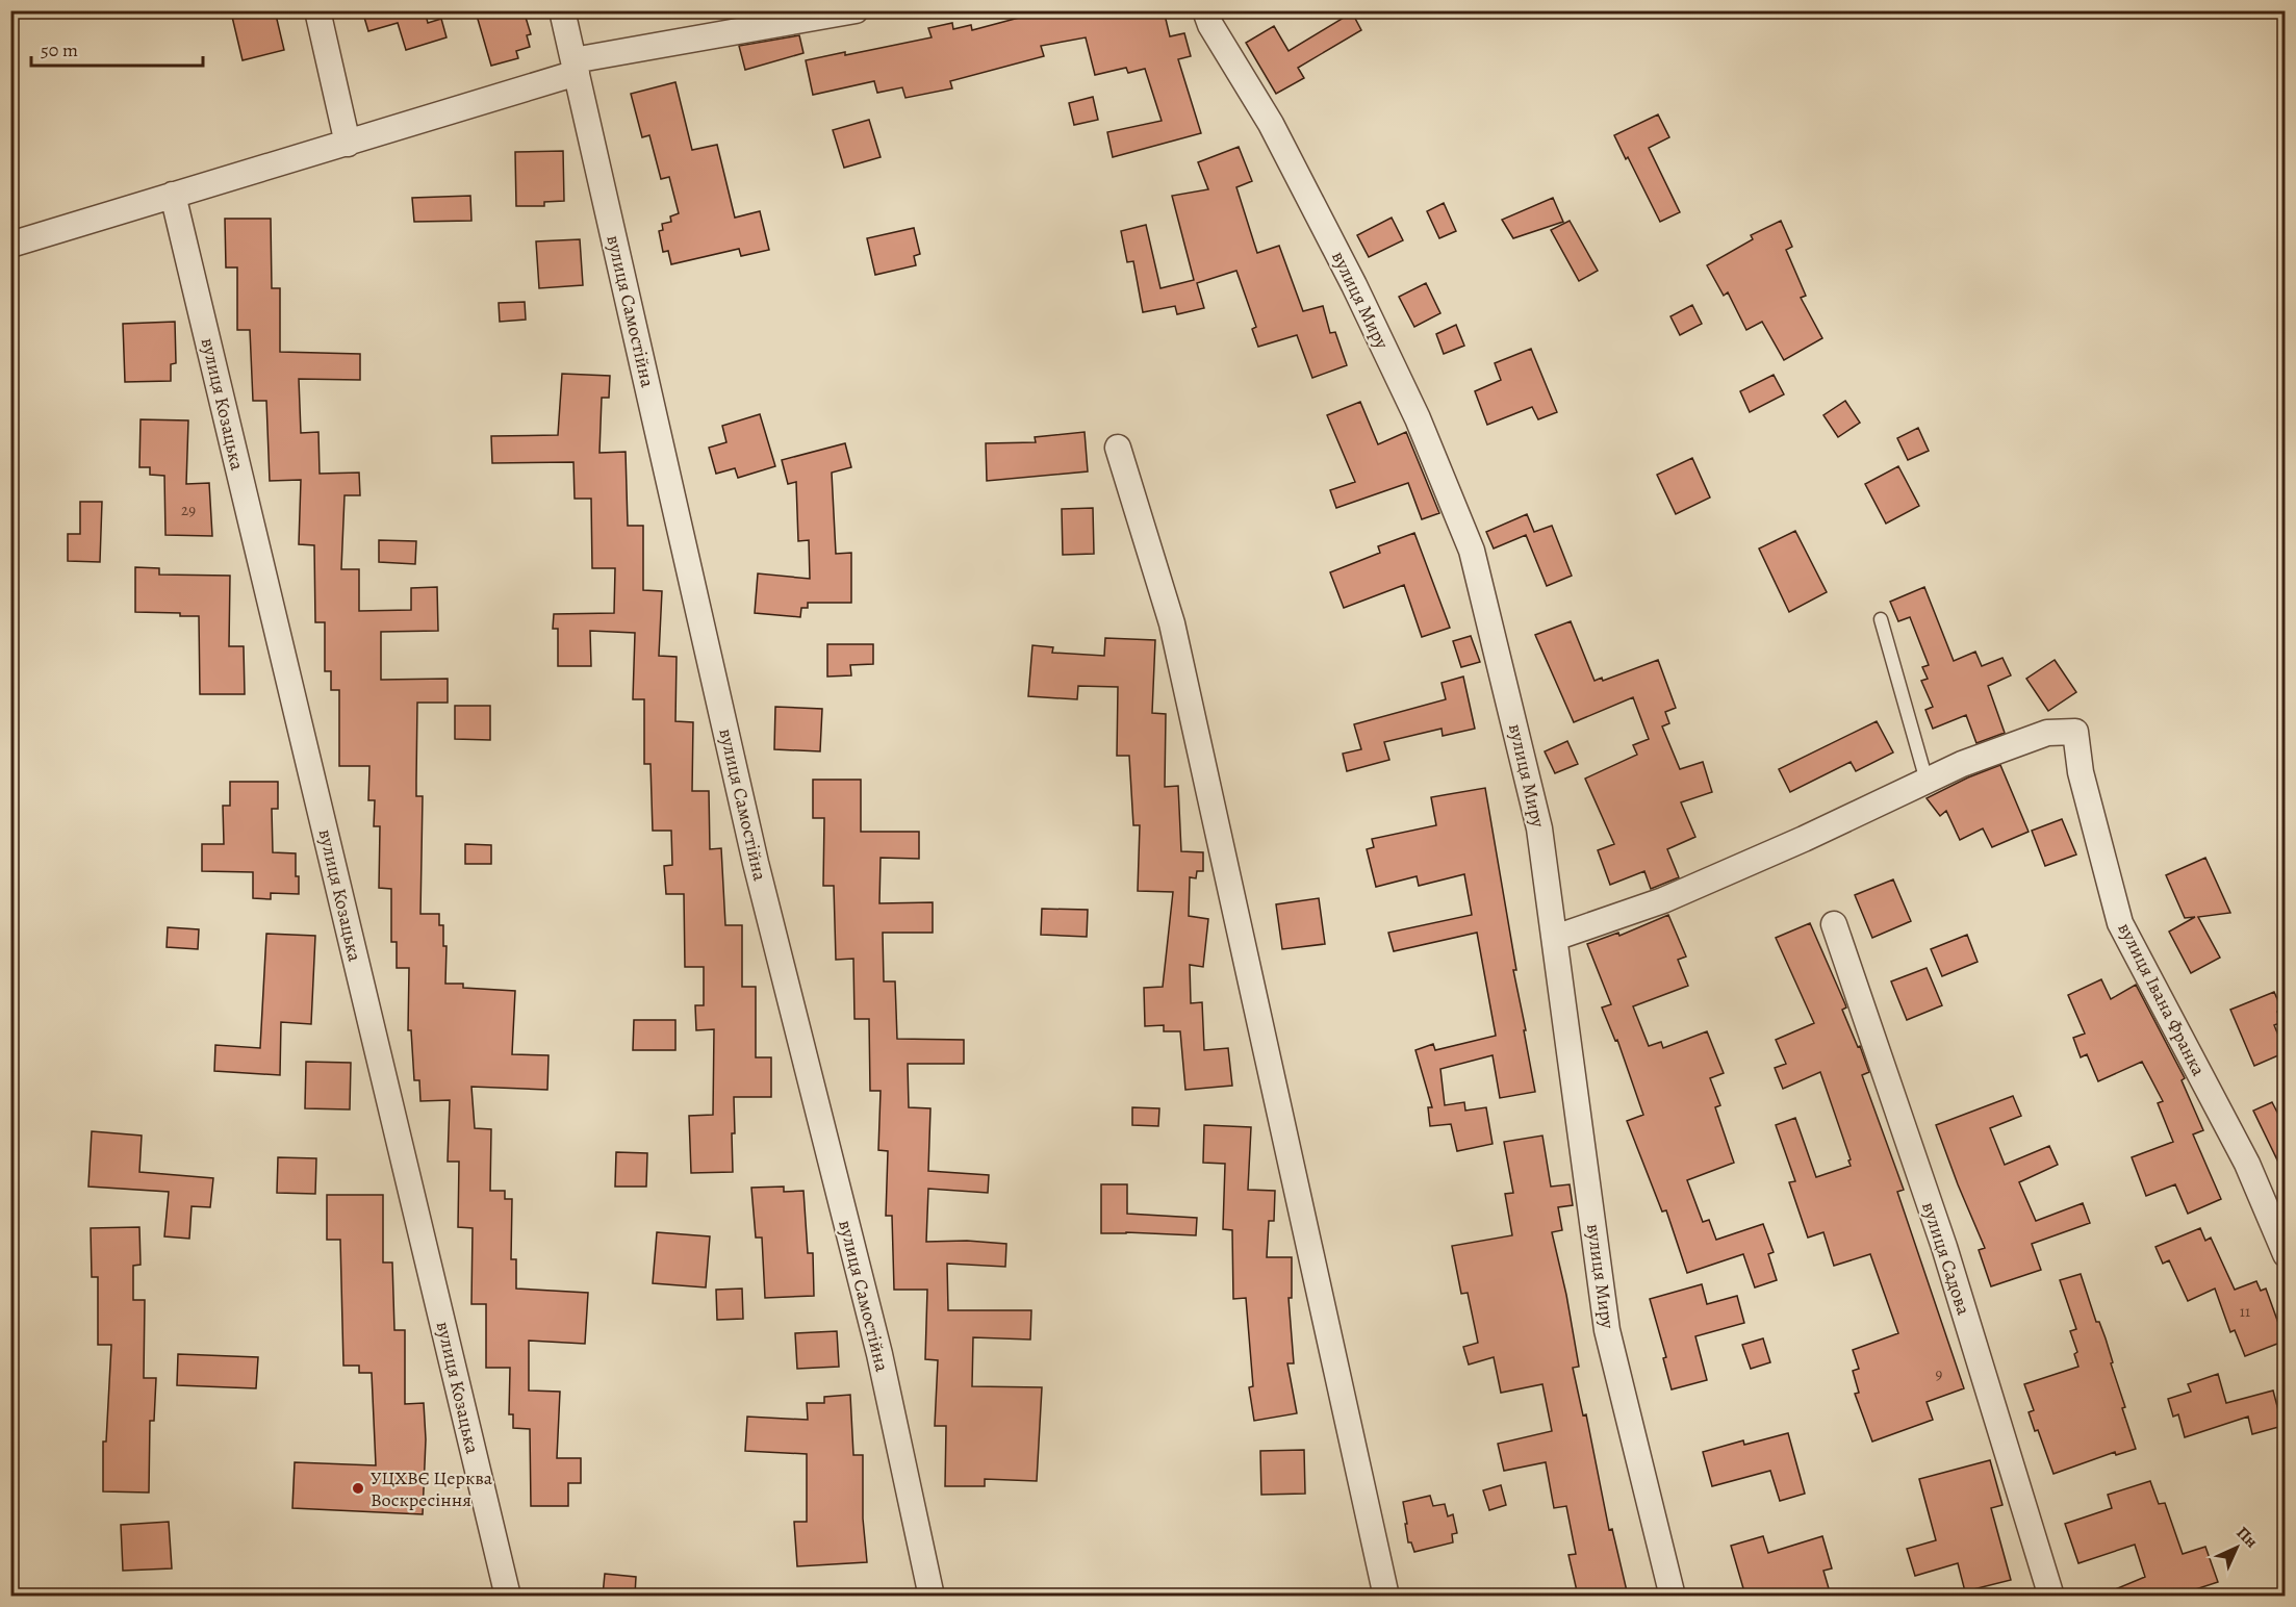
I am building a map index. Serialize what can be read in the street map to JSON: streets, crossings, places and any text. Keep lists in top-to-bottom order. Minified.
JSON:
{"streets":{"street":["вулиця Миру","вулиця Самостійна","вулиця Козацька","вулиця Івана Франка","вулиця Садова"]},"places":["УЦХВЄ Церква Воскресіння"],"house_numbers":["29","11","9"],"scale_bar":"50 m","north":"top right"}
